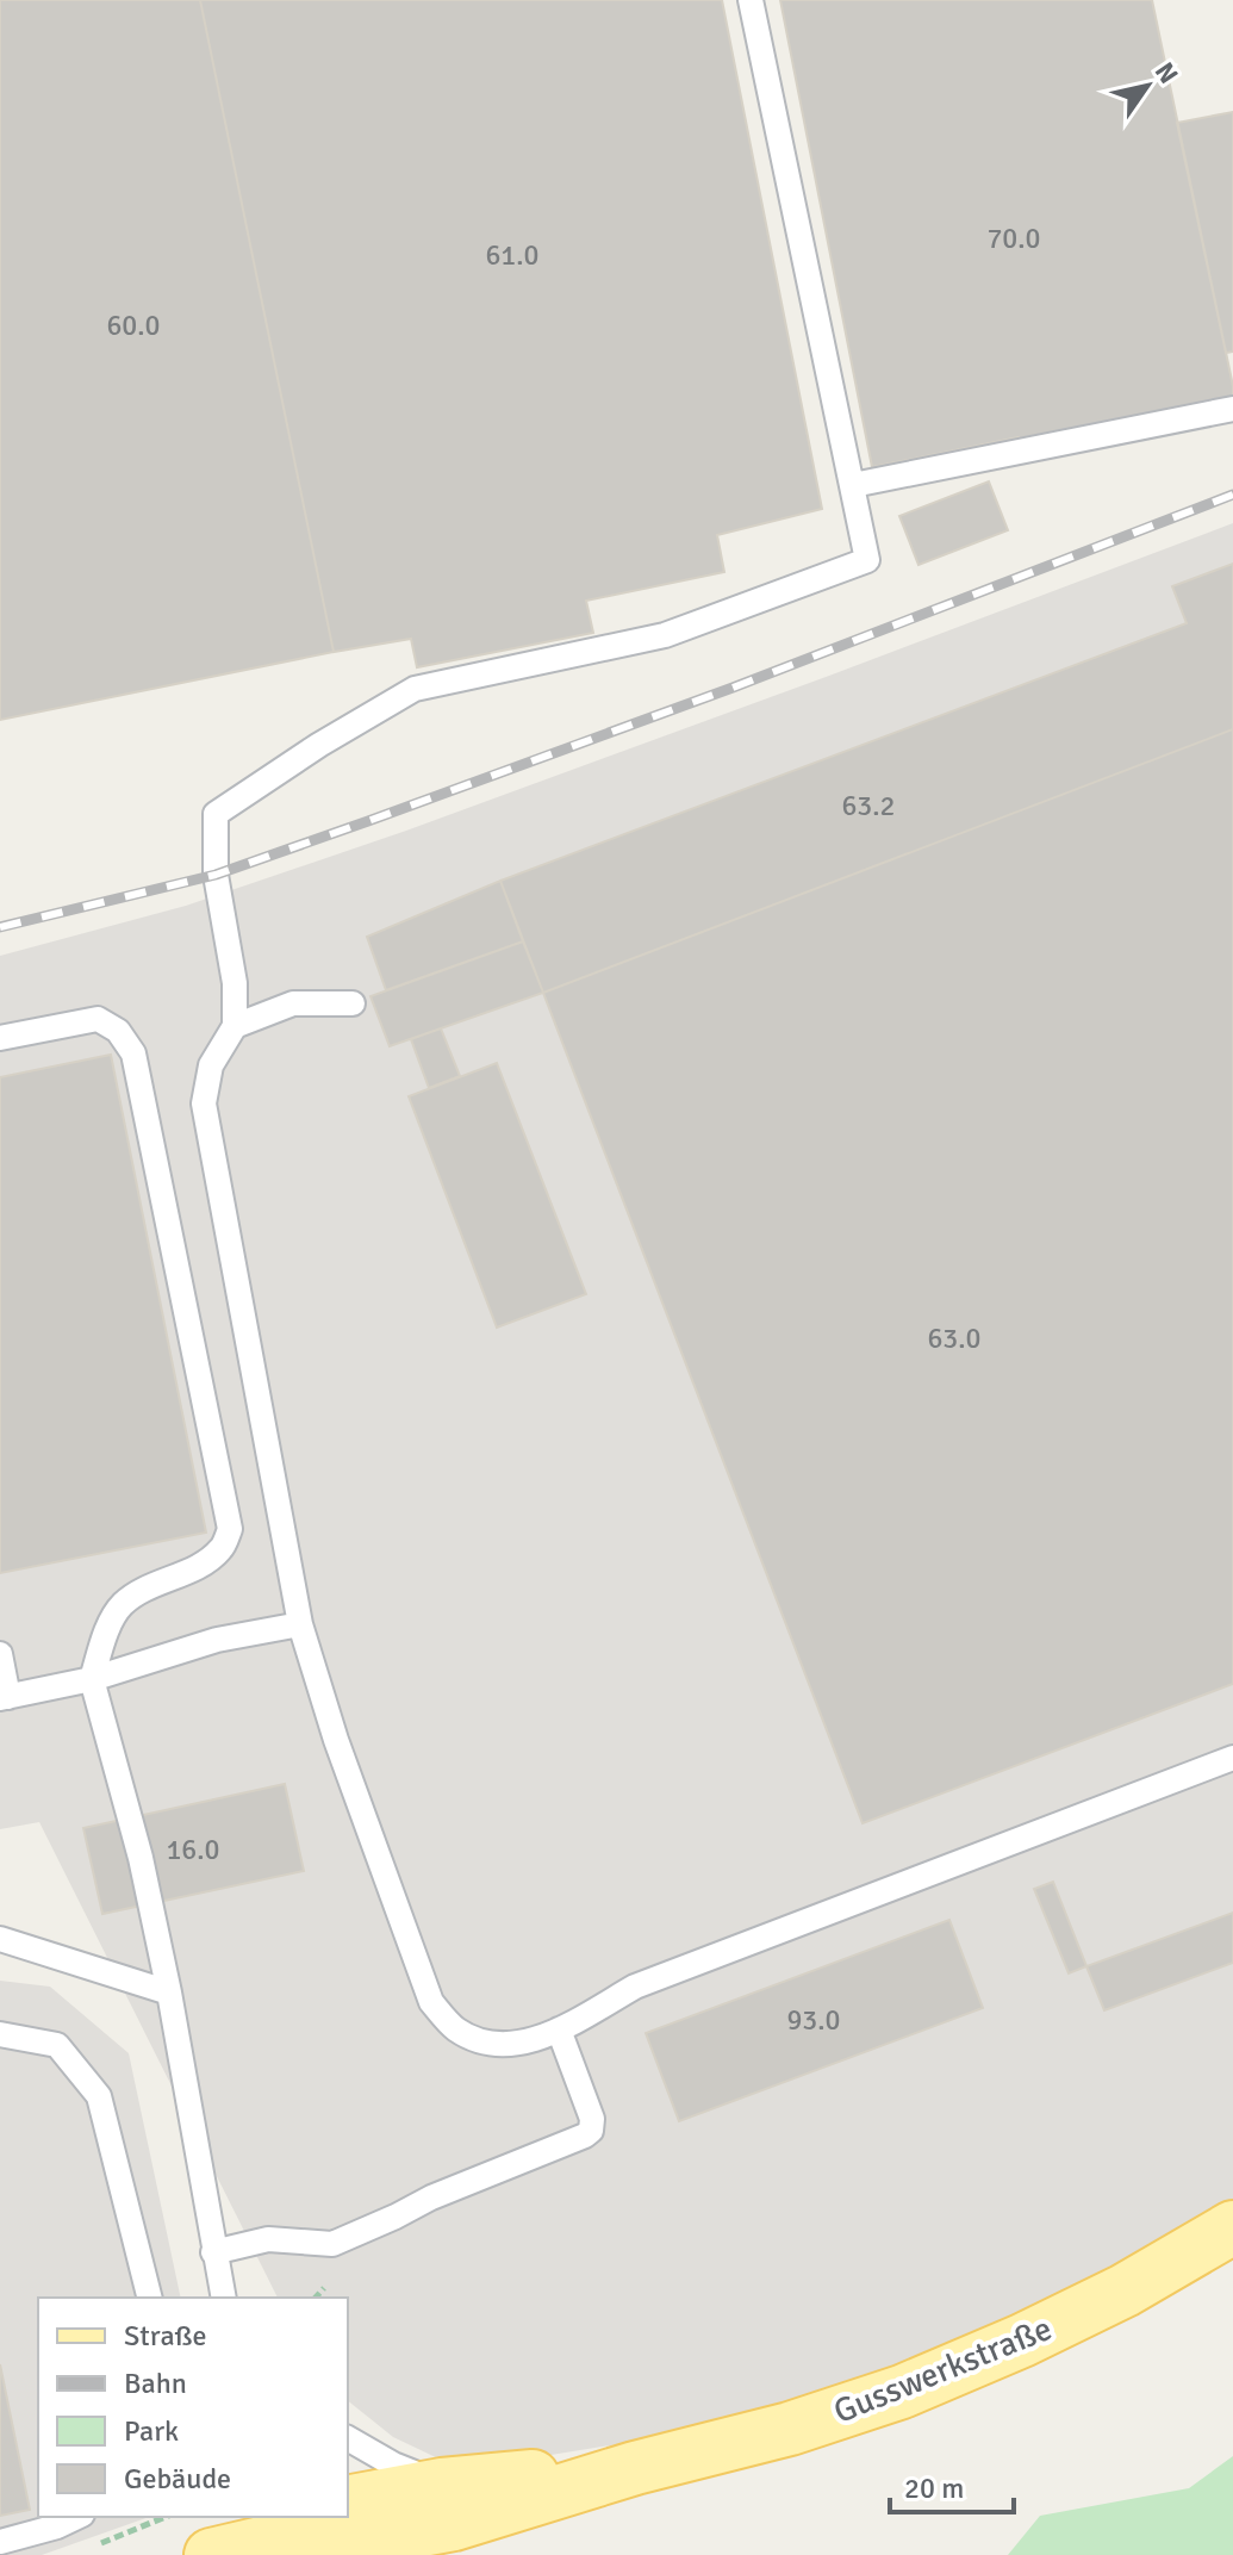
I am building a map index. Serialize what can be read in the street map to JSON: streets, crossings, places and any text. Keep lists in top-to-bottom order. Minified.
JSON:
{"streets":{"main road":["Gusswerkstraße"]},"house_numbers":["70.0","61.0","60.0","63.2","63.0","16.0","93.0"],"legend":["Straße","Bahn","Park","Gebäude"],"scale_bar":"20 m","north":"top right"}
